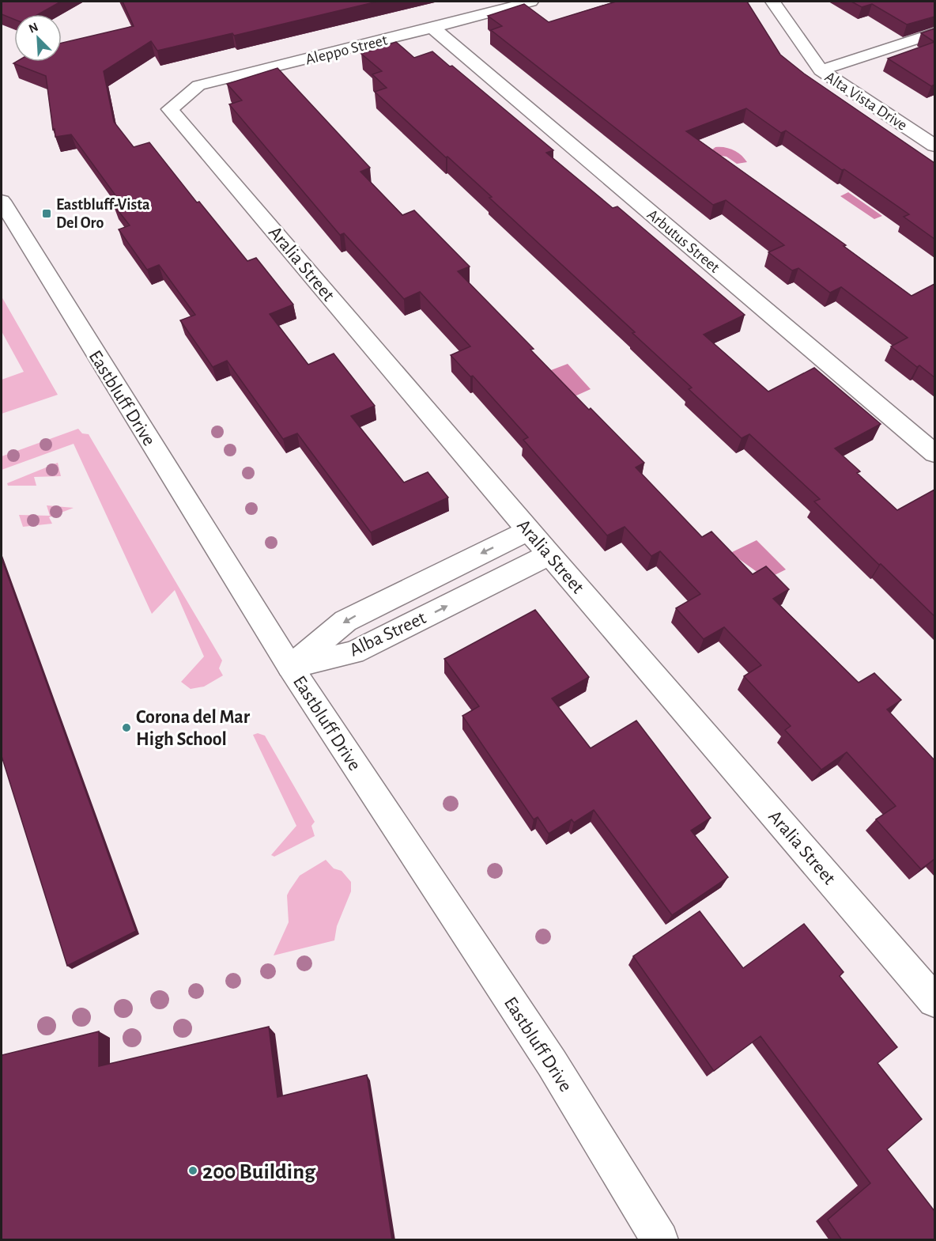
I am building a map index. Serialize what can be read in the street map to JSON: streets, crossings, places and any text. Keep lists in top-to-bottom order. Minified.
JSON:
{"streets":{"street":["Aleppo Street","Alta Vista Drive","Arbutus Street","Aralia Street","Eastbluff Drive","Alba Street"]},"crossings":[["Aleppo Street","Arbutus Street"],["Aleppo Street","Aralia Street"],["Aralia Street","Alba Street"],["Eastbluff Drive","Alba Street"]],"places":{"transit":["Eastbluff-Vista Del Oro"],"other":["Corona del Mar High School","200 Building"]},"north":"top left"}
